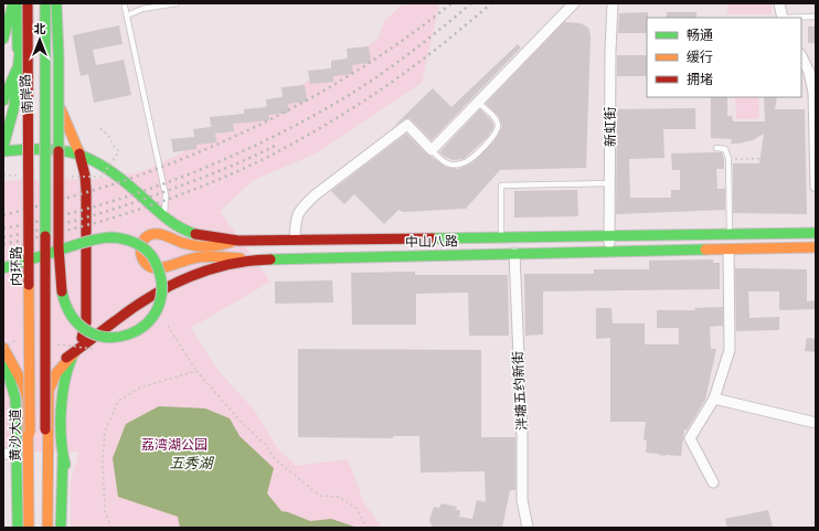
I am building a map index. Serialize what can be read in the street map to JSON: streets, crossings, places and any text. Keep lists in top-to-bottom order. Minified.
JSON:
{"streets":{"main road":["南岸路","中山八路","内环路","黄沙大道"],"street":["新虹街","泮塘五约新街"]},"crossings":[["南岸路","中山八路"],["南岸路","内环路"],["新虹街","中山八路"],["中山八路","泮塘五约新街"],["内环路","黄沙大道"]],"water":["五秀湖"],"parks":["荔湾湖公园"],"legend":["畅通","缓行","拥堵"],"north":"top"}
